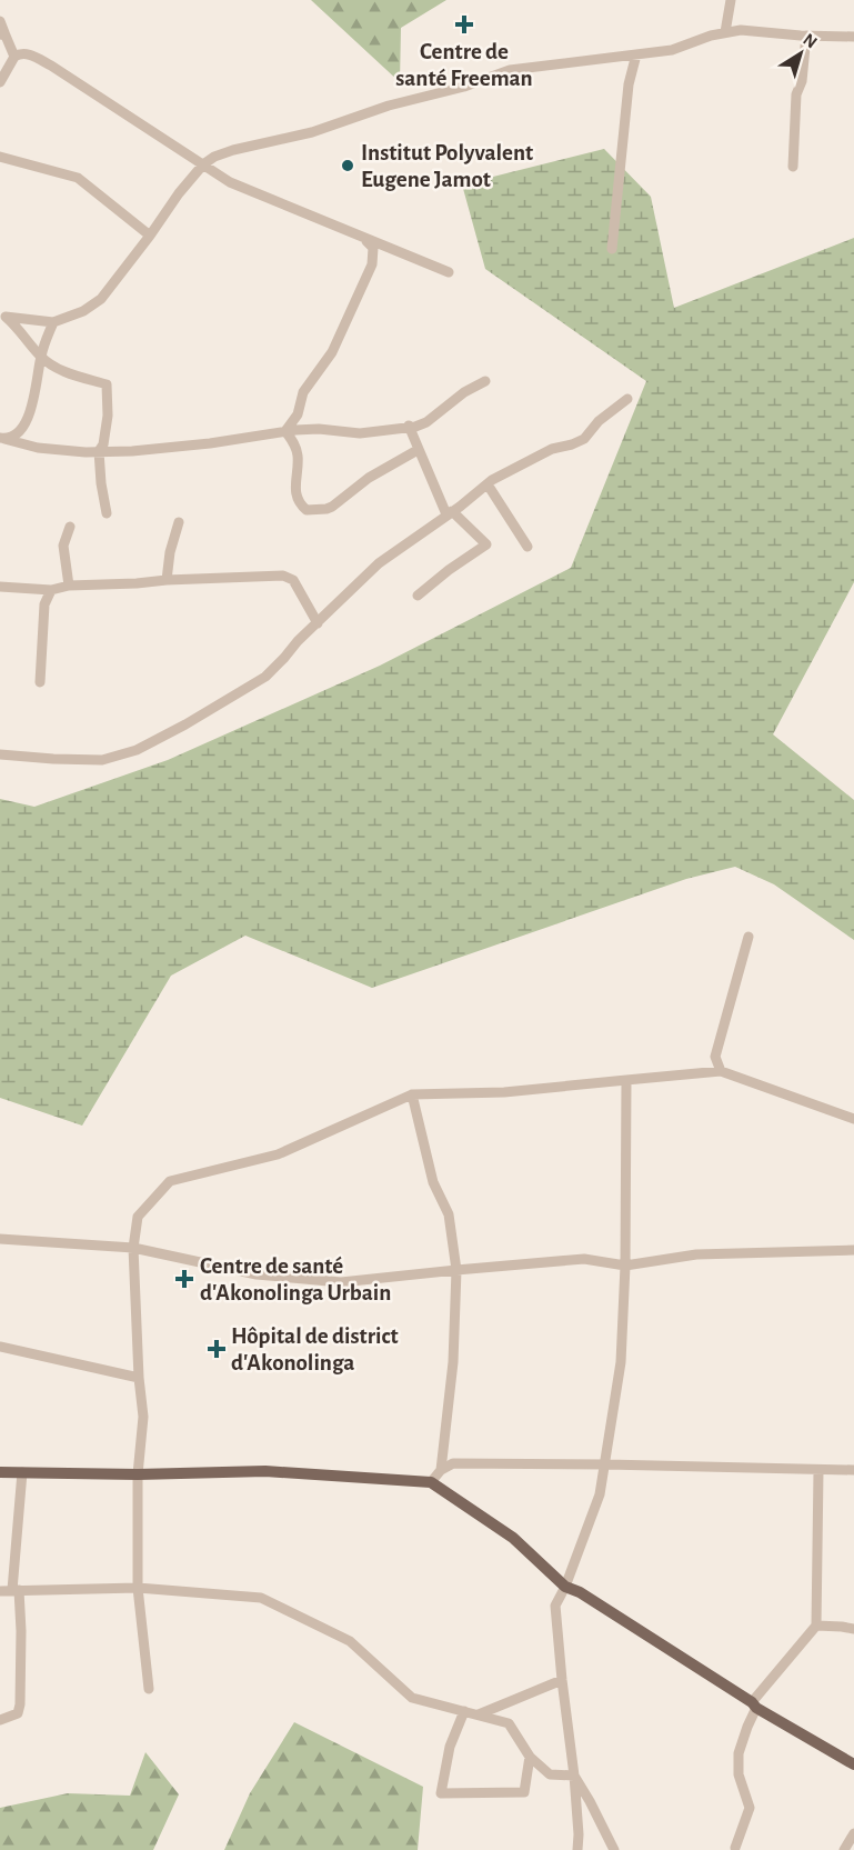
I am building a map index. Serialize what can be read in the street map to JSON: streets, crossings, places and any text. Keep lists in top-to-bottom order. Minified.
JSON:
{"places":{"health":["Centre de santé Freeman","Centre de santé d'Akonolinga Urbain","Hôpital de district d'Akonolinga"],"other":["Institut Polyvalent Eugene Jamot"]},"north":"top right"}
